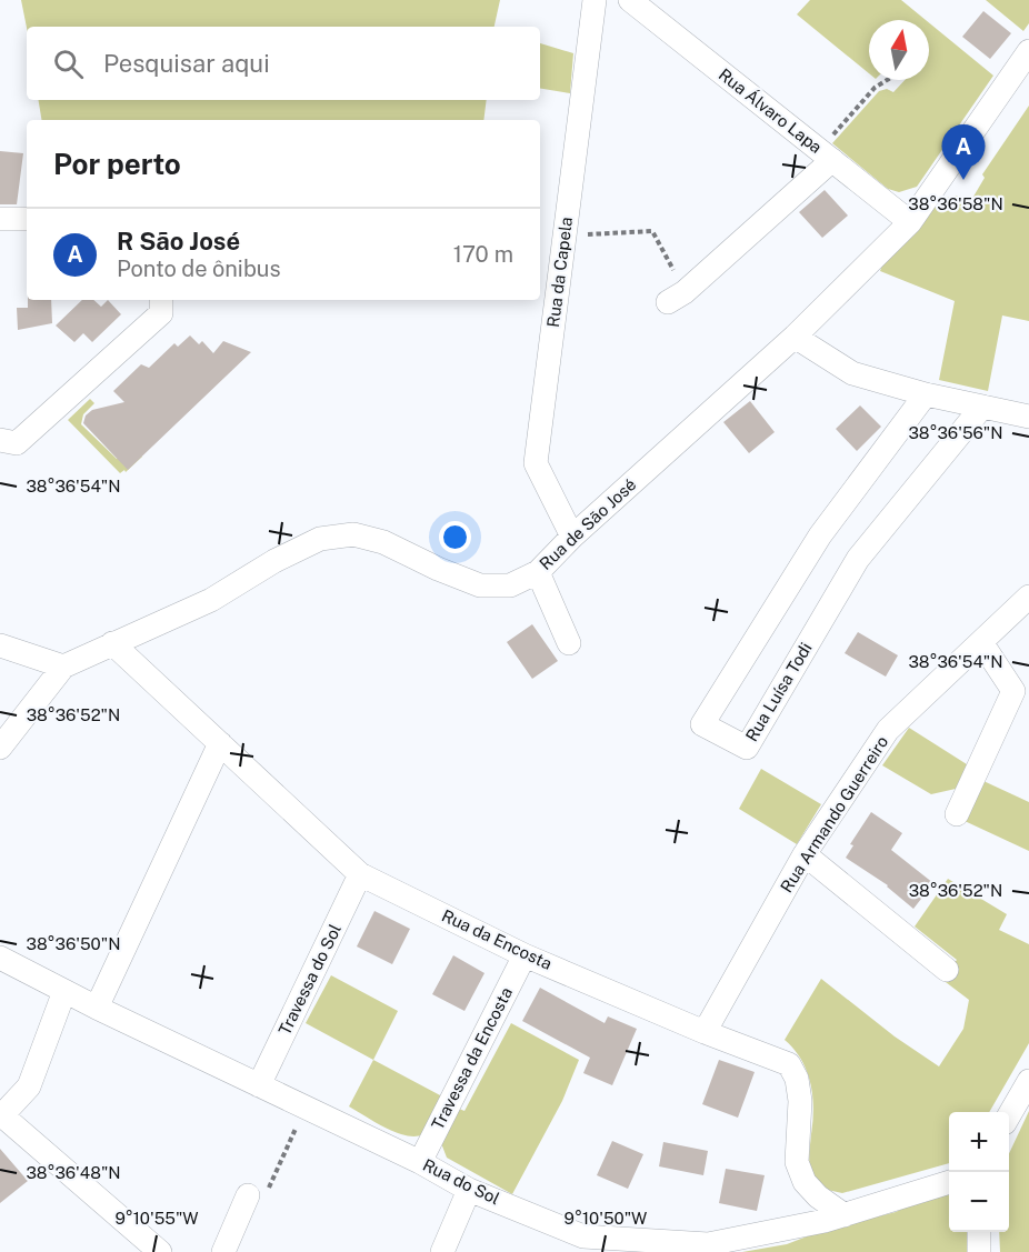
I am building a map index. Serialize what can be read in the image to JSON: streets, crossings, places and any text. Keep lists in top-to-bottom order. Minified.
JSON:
{"streets":{"street":["Rua Álvaro Lapa","Rua da Capela","Rua de São José","Rua Luísa Todi","Rua Armando Guerreiro","Rua da Encosta","Travessa do Sol","Travessa da Encosta","Rua do Sol"]},"crossings":[["Rua Álvaro Lapa","Rua de São José"],["Rua da Capela","Rua de São José"],["Rua de São José","Rua da Encosta"],["Rua Armando Guerreiro","Rua da Encosta"],["Rua da Encosta","Travessa do Sol"],["Rua da Encosta","Travessa da Encosta"],["Rua da Encosta","Rua do Sol"],["Travessa do Sol","Rua do Sol"],["Travessa da Encosta","Rua do Sol"]],"north":"top","page":{"search":"Pesquisar aqui","heading":"Por perto","pins":"A","list":[{"mark":"A","name":"R São José","note":"Ponto de ônibus","value":"170 m"}],"map_buttons":["+","−"]},"coordinates":["38°36'58\"N","38°36'56\"N","38°36'54\"N","38°36'52\"N","38°36'50\"N","38°36'48\"N","9°10'55\"W","9°10'50\"W"]}
